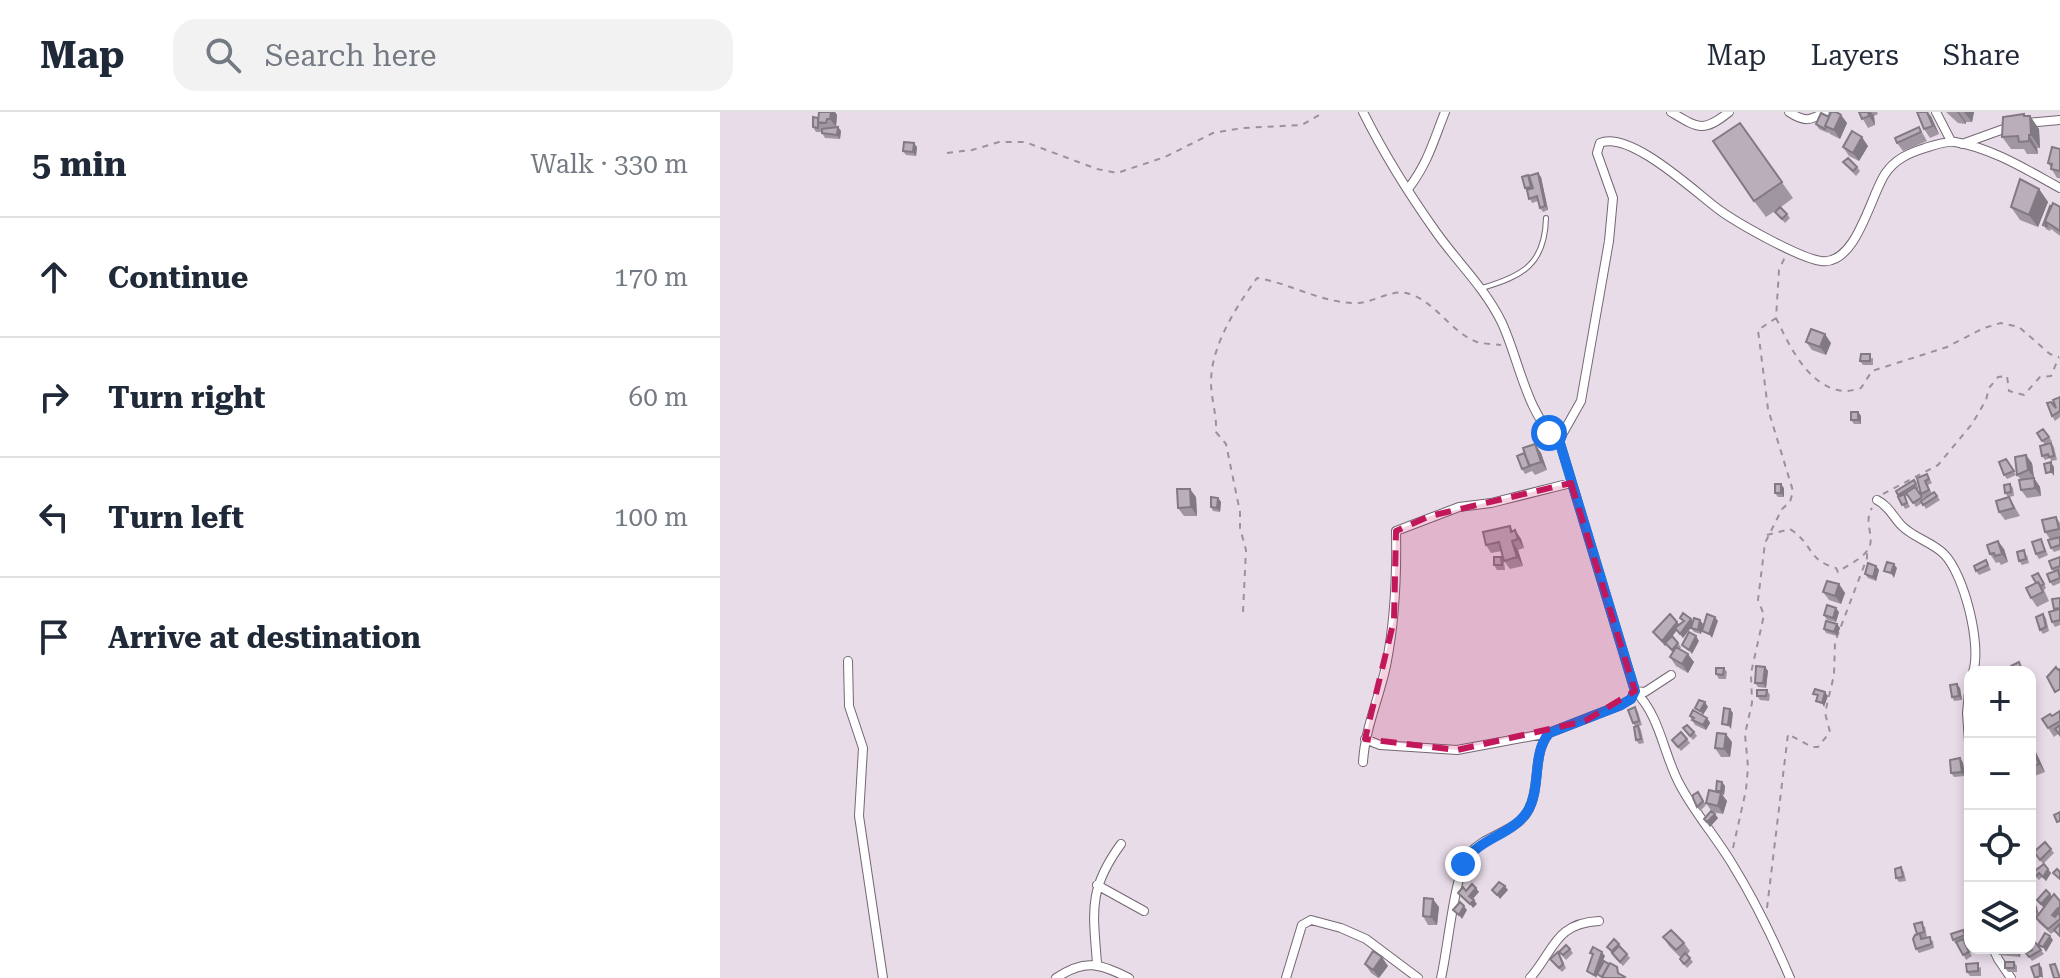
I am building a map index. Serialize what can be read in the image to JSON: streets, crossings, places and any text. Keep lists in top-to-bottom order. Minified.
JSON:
{"page":{"header":"Map","search":"Search here","nav":["Map","Layers","Share"],"heading":["5 min","Walk · 330 m"],"list":[["Continue","170 m"],["Turn right","60 m"],["Turn left","100 m"],"Arrive at destination"],"map_buttons":["+","−"]}}
